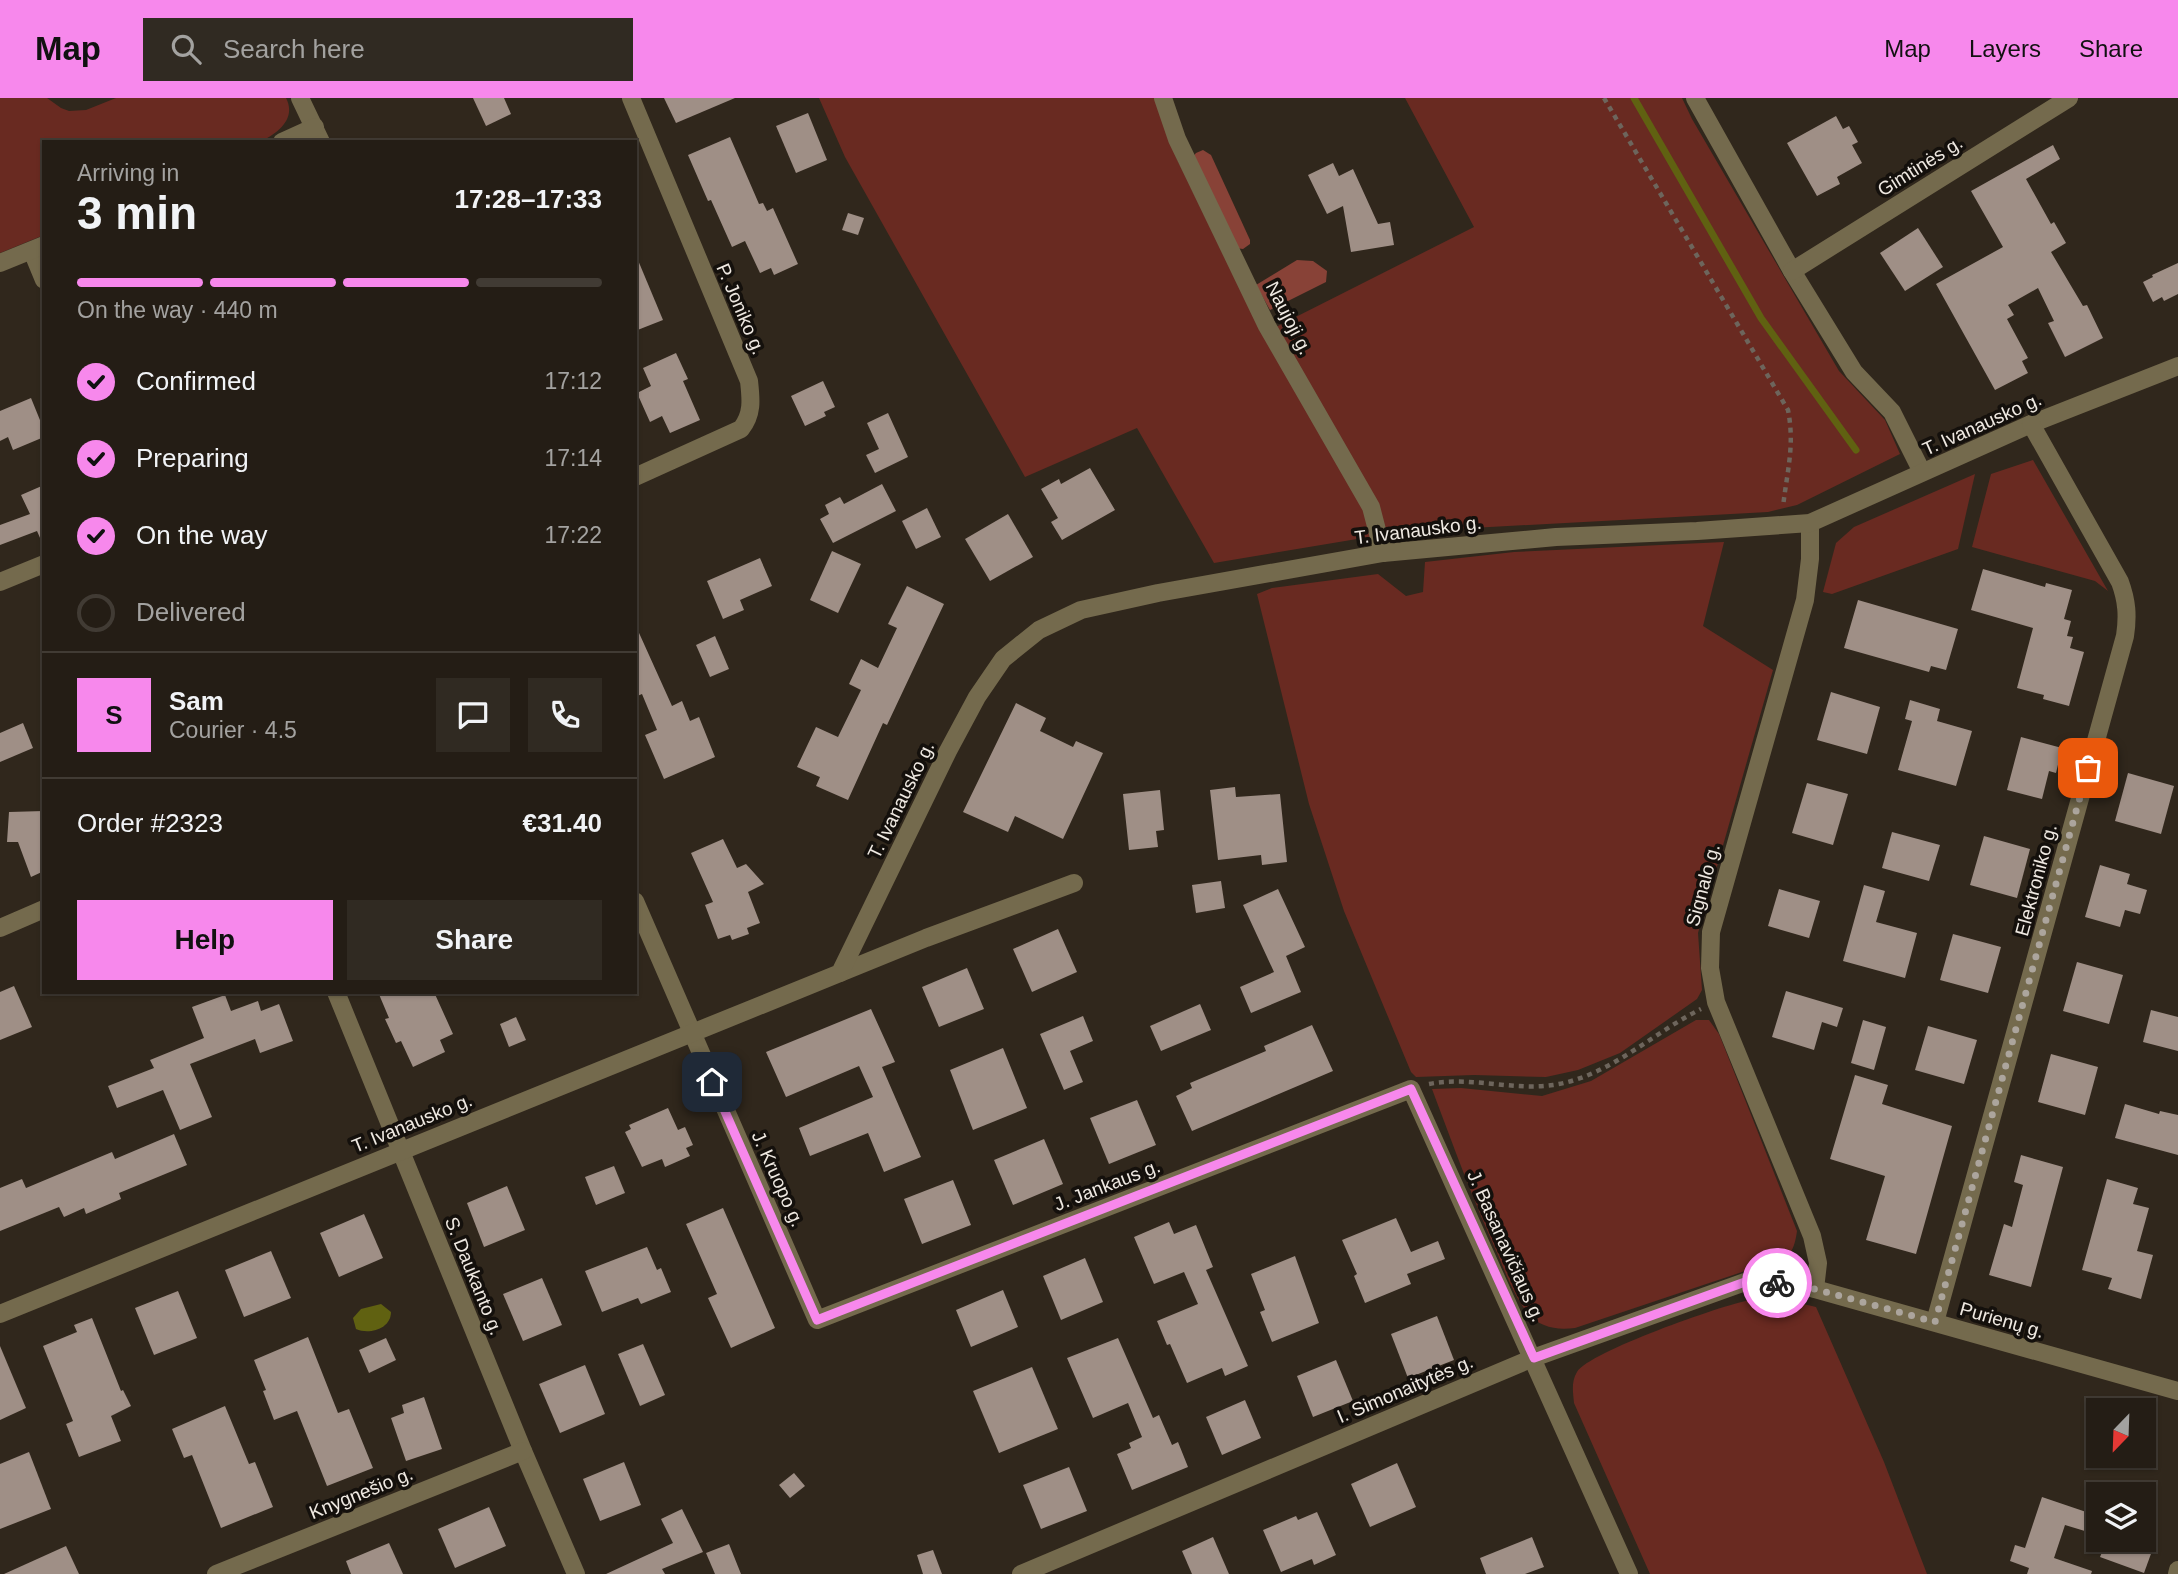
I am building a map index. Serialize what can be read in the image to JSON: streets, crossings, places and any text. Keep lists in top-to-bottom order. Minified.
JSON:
{"streets":{"street":["Gimtinės g.","P. Joniko g.","Naujoji g.","T. Ivanausko g.","Elektroniko g.","Signalo g.","J. Kruopo g.","J. Jankaus g.","J. Basanavičiaus g.","S. Daukanto g.","Purienų g.","I. Simonaitytės g.","Knygnešio g."]},"crossings":[["Naujoji g.","T. Ivanausko g."],["T. Ivanausko g.","Elektroniko g."],["T. Ivanausko g.","Signalo g."],["T. Ivanausko g.","J. Kruopo g."],["T. Ivanausko g.","S. Daukanto g."],["Elektroniko g.","Purienų g."],["Signalo g.","Purienų g."],["Signalo g.","I. Simonaitytės g."],["J. Kruopo g.","J. Jankaus g."],["J. Jankaus g.","J. Basanavičiaus g."],["J. Basanavičiaus g.","I. Simonaitytės g."],["S. Daukanto g.","Knygnešio g."],["Purienų g.","I. Simonaitytės g."]],"north":"bottom left","page":{"header":"Map","search":"Search here","nav":["Map","Layers","Share"],"heading":["3 min","Arriving in","17:28–17:33"],"panel":["Sam","Courier · 4.5","Order #2323","€31.40"],"bar":"On the way · 440 m","list":[["Confirmed","17:12"],["Preparing","17:14"],["On the way","17:22"],"Delivered"],"round":"S","buttons":["Help","Share"]}}
